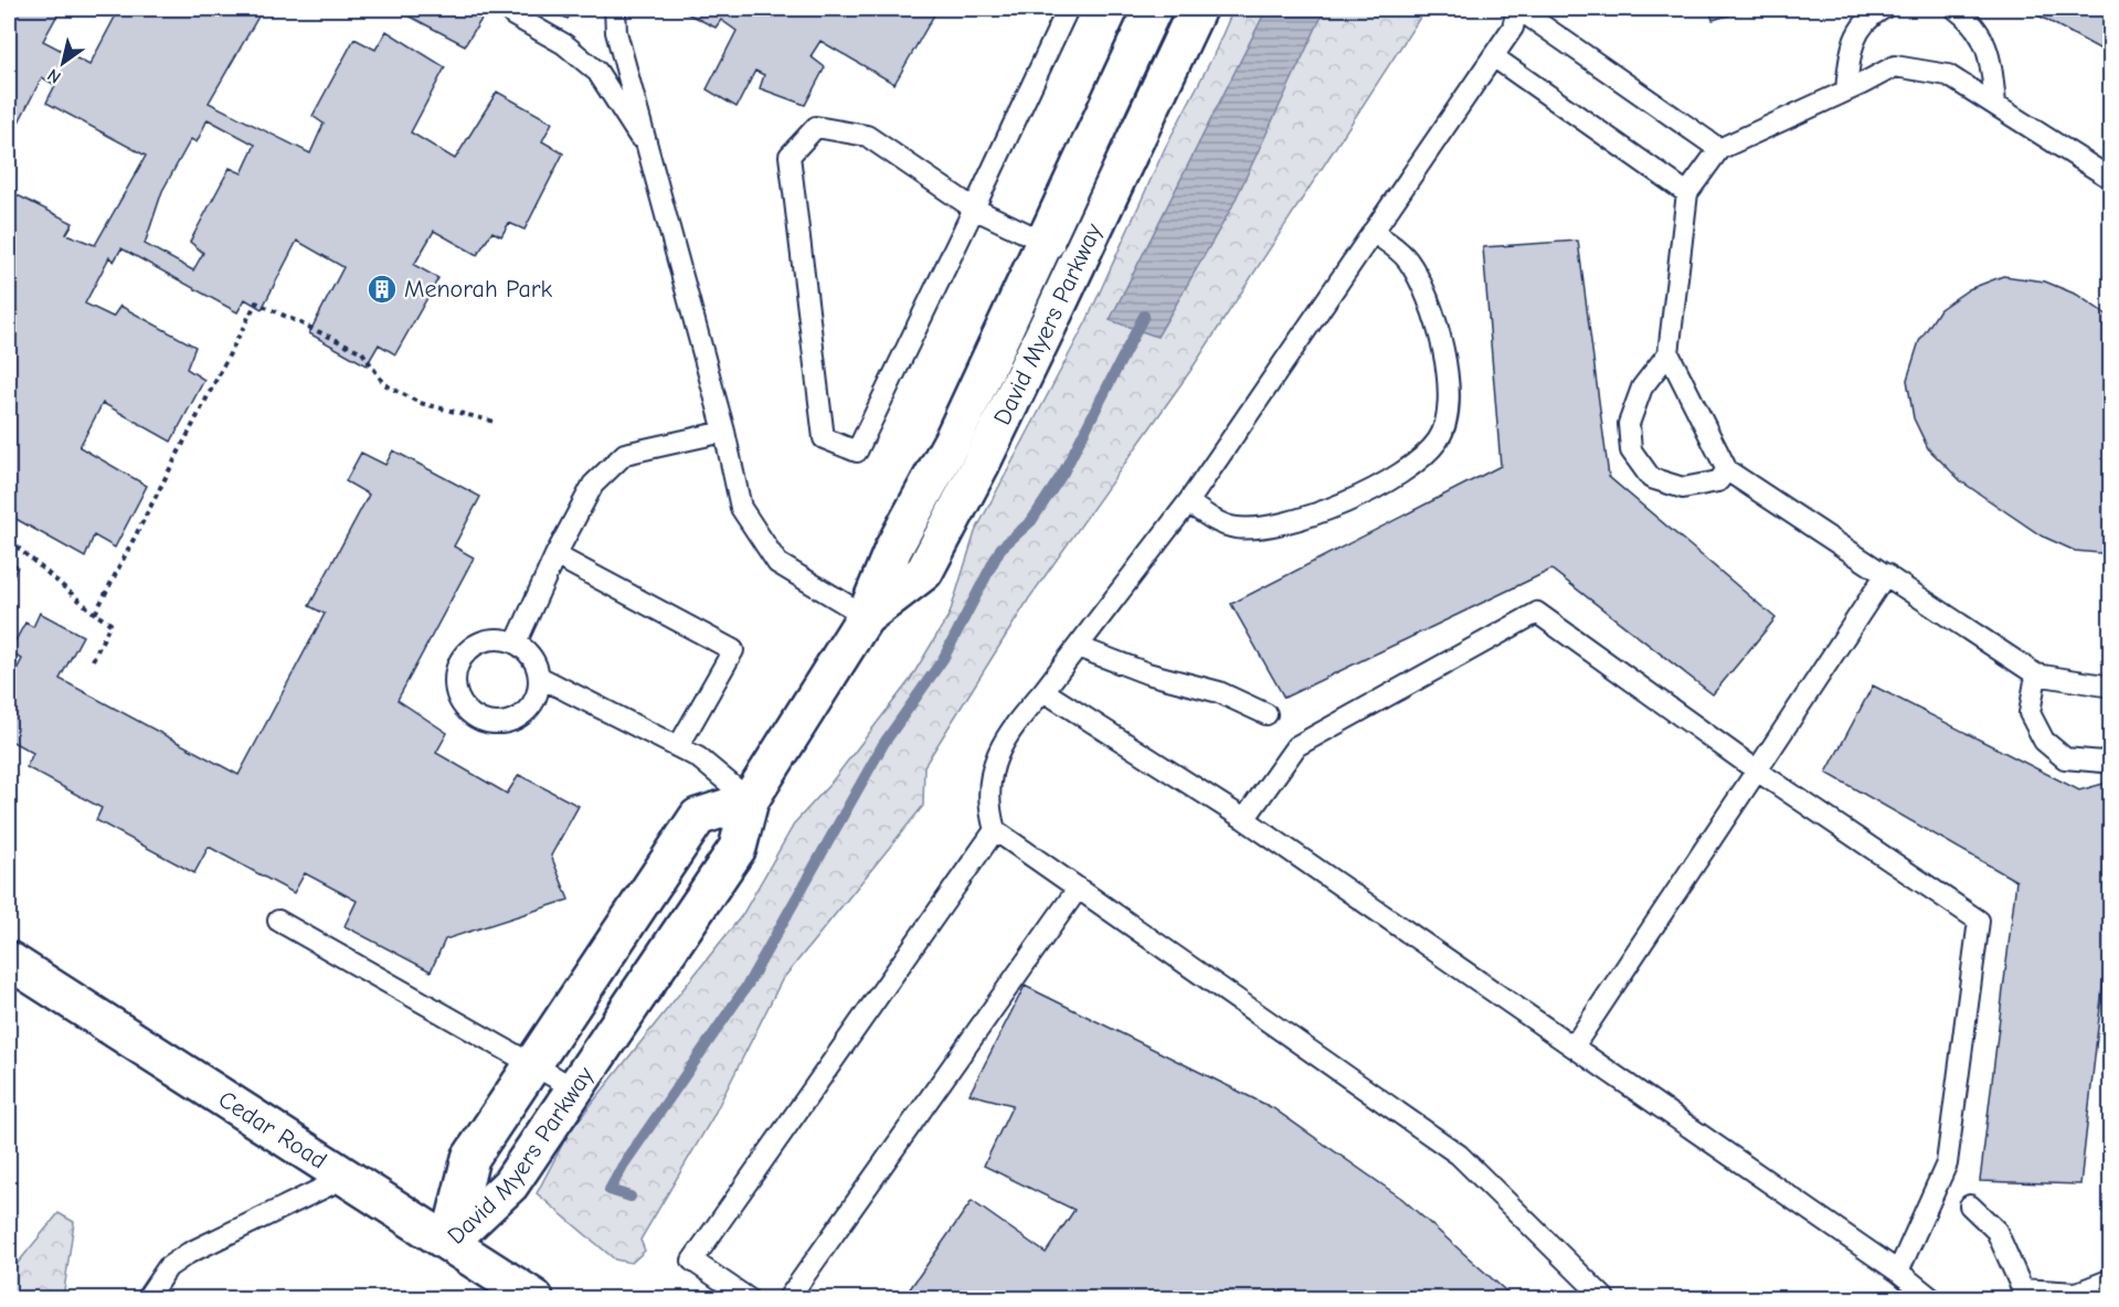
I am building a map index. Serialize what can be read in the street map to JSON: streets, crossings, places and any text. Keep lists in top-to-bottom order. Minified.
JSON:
{"streets":{"street":["David Myers Parkway","Cedar Road"]},"crossings":[["David Myers Parkway","Cedar Road"]],"places":{"building":["Menorah Park"]},"north":"bottom left"}
